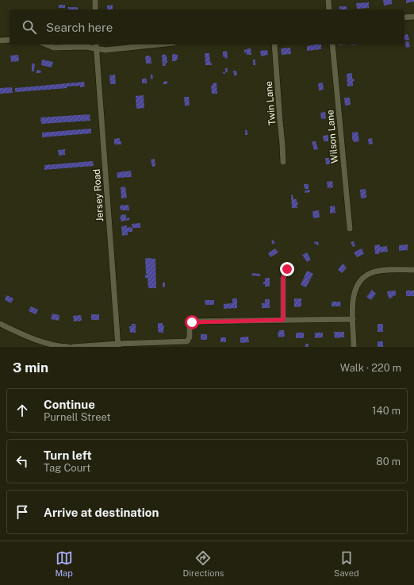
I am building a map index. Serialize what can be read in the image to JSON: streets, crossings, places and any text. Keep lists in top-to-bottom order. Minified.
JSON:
{"streets":{"street":["Twin Lane","Wilson Lane","Jersey Road"]},"page":{"search":"Search here","heading":["3 min","Walk · 220 m"],"list":[["Continue","Purnell Street","140 m"],["Turn left","Tag Court","80 m"],"Arrive at destination"],"nav":["Map","Directions","Saved"]}}
